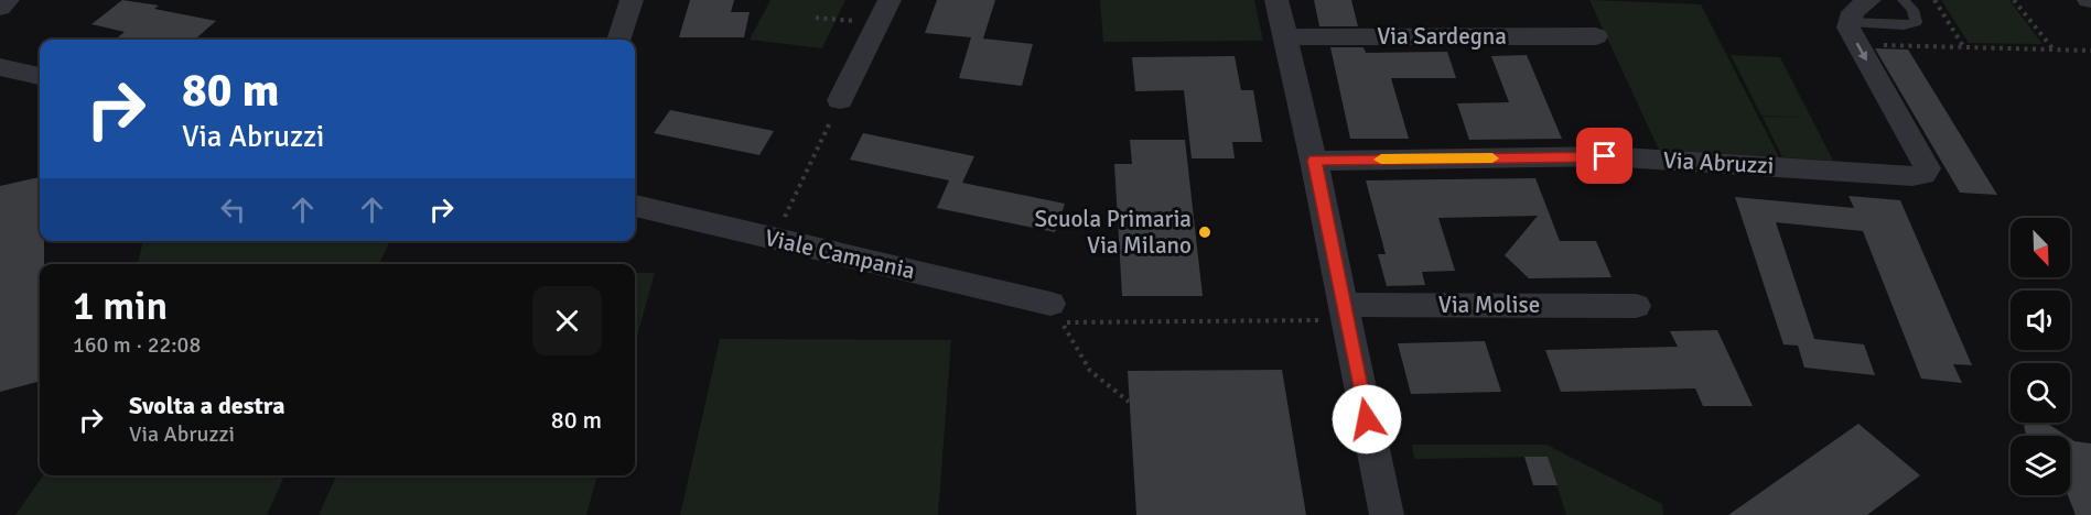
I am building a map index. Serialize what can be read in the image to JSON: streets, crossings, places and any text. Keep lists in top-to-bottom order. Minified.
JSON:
{"streets":{"street":["Via Sardegna","Via Abruzzi","Viale Campania","Via Molise"]},"places":["Scuola Primaria Via Milano"],"north":"bottom right","page":{"turn":["80 m","Via Abruzzi"],"heading":["1 min","160 m · 22:08"],"list":[{"name":"Svolta a destra","note":"Via Abruzzi","value":"80 m"}]}}
